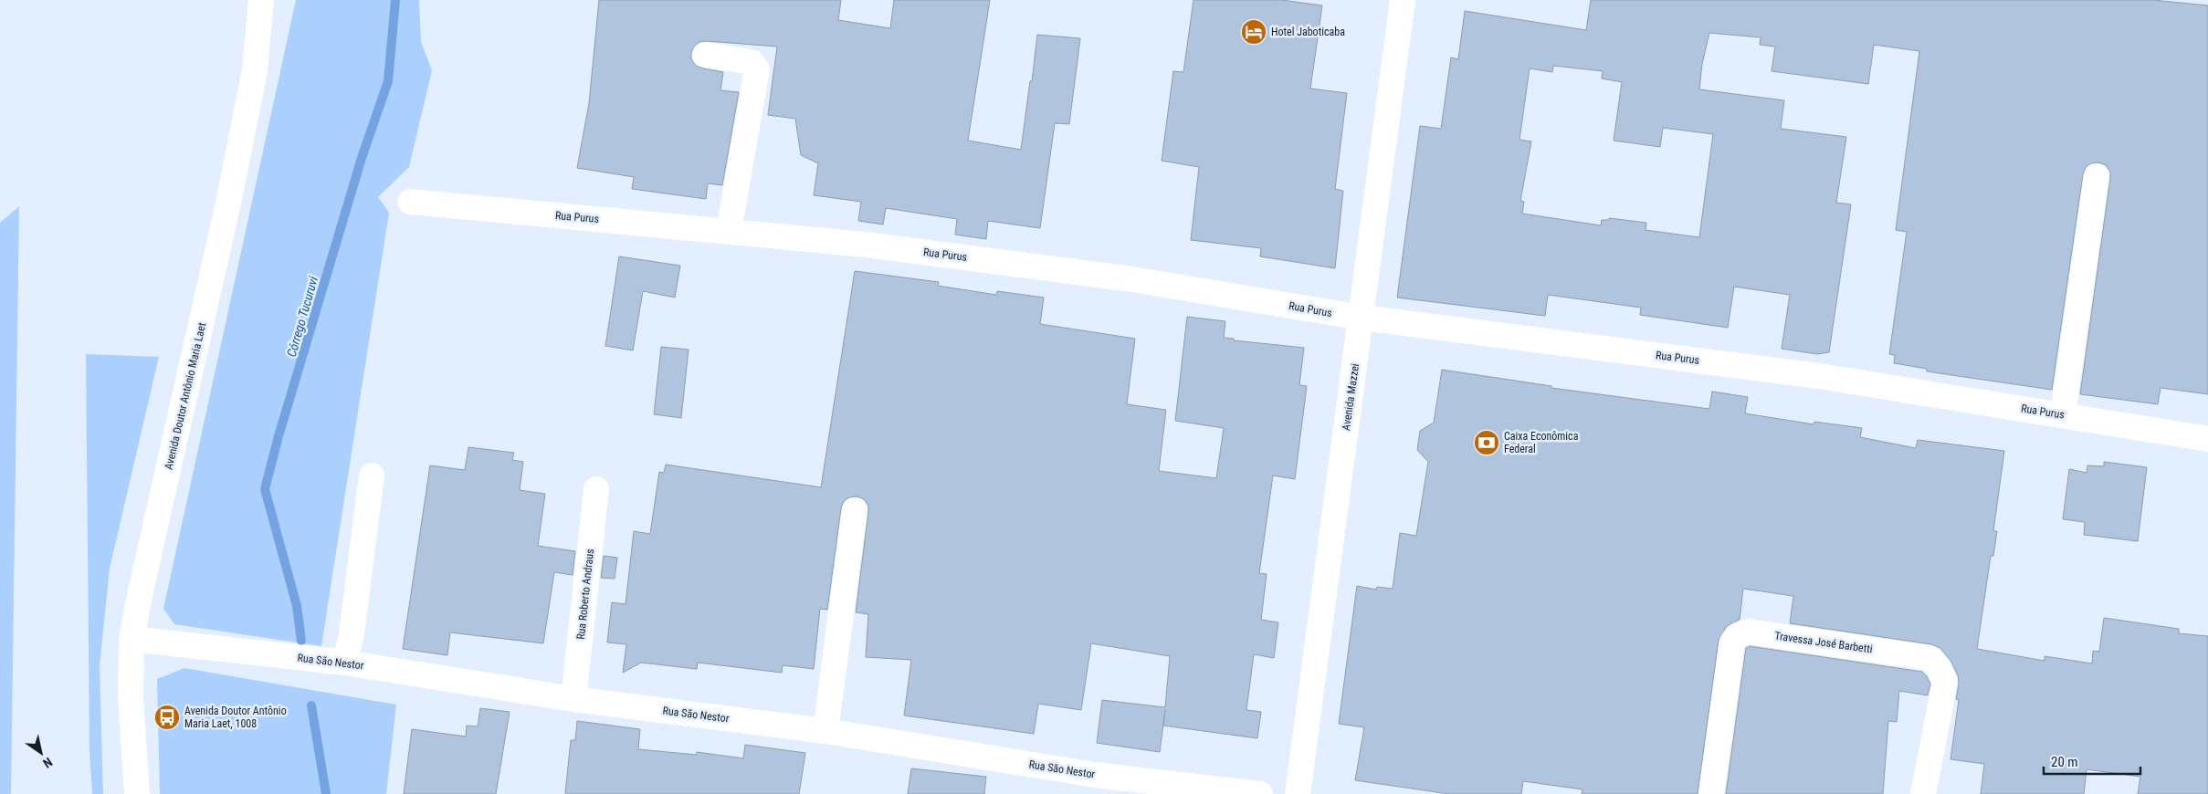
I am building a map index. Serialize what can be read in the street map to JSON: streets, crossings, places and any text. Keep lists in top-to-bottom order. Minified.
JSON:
{"streets":{"street":["Rua Purus","Avenida Doutor Antônio Maria Laet","Avenida Mazzei","Rua Roberto Andraus","Travessa José Barbetti","Rua São Nestor"]},"crossings":[["Rua Purus","Avenida Mazzei"],["Avenida Doutor Antônio Maria Laet","Rua São Nestor"],["Rua Roberto Andraus","Rua São Nestor"]],"water":["Córrego Tucuruvi"],"places":{"hotel":["Hotel Jaboticaba"],"bank":["Caixa Econômica Federal"],"bus stop":["Avenida Doutor Antônio Maria Laet, 1008"]},"scale_bar":"20 m","north":"bottom right"}
